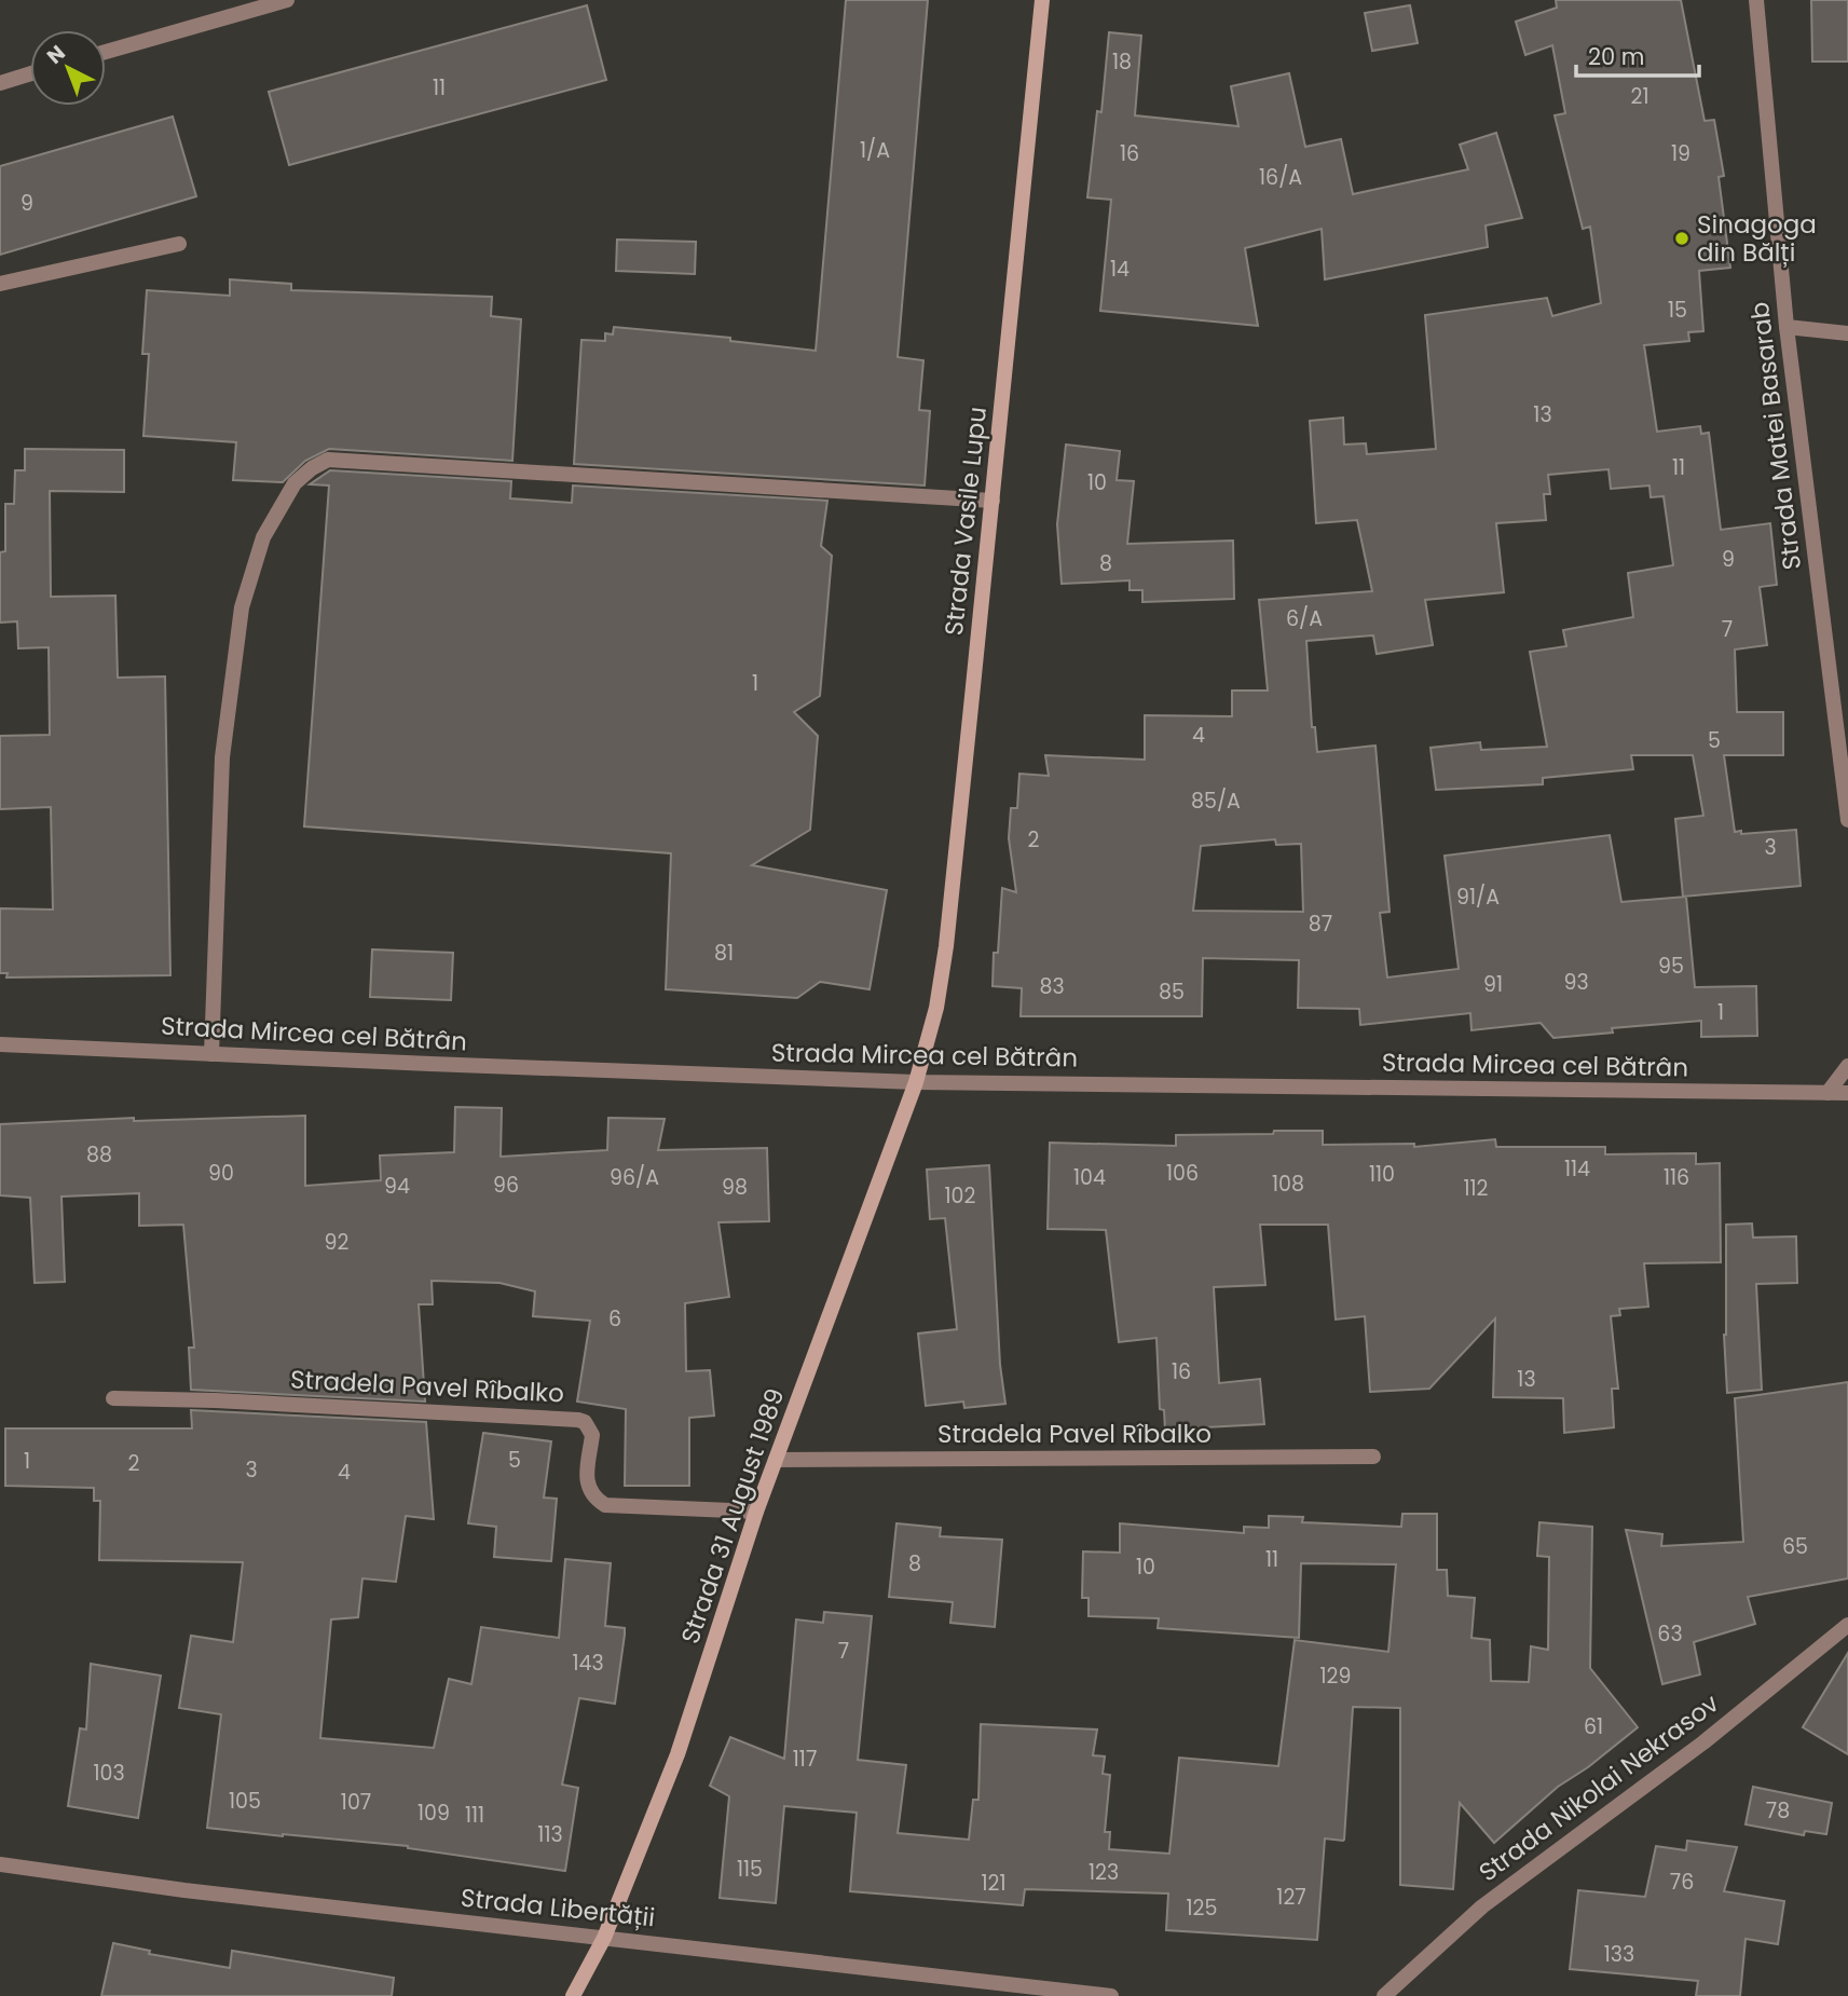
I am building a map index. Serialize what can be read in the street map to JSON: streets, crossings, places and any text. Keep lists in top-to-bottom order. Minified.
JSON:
{"streets":{"main road":["Strada Vasile Lupu","Strada 31 August 1989"],"street":["Strada Matei Basarab","Strada Mircea cel Bătrân","Stradela Pavel Rîbalko","Strada Nikolai Nekrasov","Strada Libertății"]},"crossings":[["Strada Vasile Lupu","Strada 31 August 1989"],["Strada Mircea cel Bătrân","Strada 31 August 1989"],["Stradela Pavel Rîbalko","Strada 31 August 1989"],["Strada 31 August 1989","Strada Libertății"]],"places":["Sinagoga din Bălți"],"house_numbers":["18","11","21","1/A","16","19","16/A","9","14","15","13","11","10","9","8","6/A","7","1","4","5","85/A","2","3","91/A","87","81","95","93","91","83","85","1","88","114","90","106","110","96/A","104","116","108","96","94","98","112","102","92","6","16","13","5","1","2","3","4","65","11","8","10","63","7","143","129","61","117","103","105","107","78","109","111","113","115","123","76","121","127","125","133"],"scale_bar":"20 m","north":"top left"}
